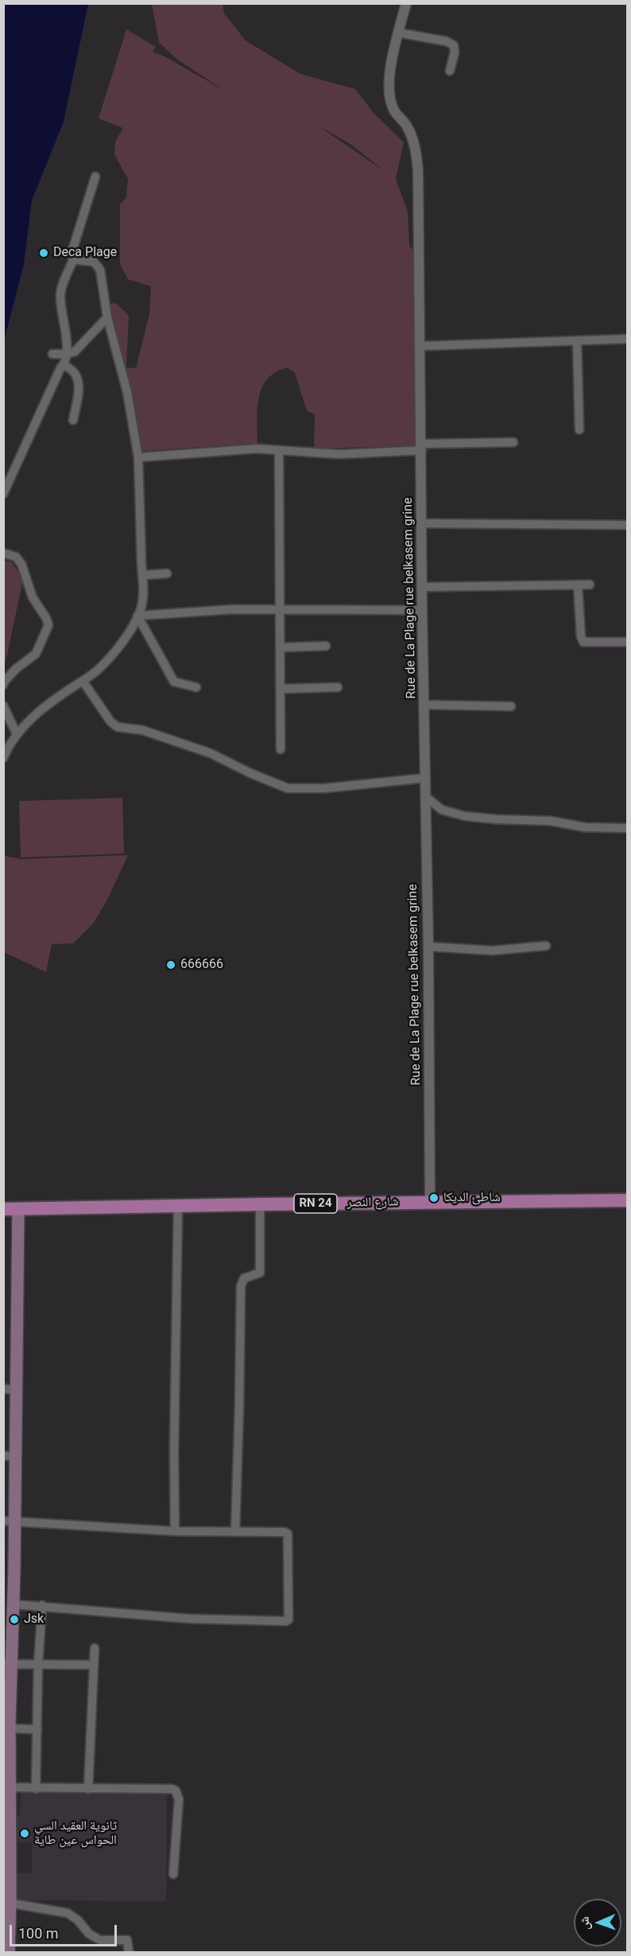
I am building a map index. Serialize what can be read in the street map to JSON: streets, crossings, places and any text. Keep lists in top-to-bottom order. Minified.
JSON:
{"streets":{"main road":["شارع النصر","RN 24"],"street":["Rue de La Plage rue belkasem grine"]},"crossings":[["Rue de La Plage rue belkasem grine","شارع النصر"]],"places":["Deca Plage","666666","شاطئ الديكا","Jsk","ثانوية العقيد السي الحواس عين طاية"],"scale_bar":"100 m","north":"left"}
